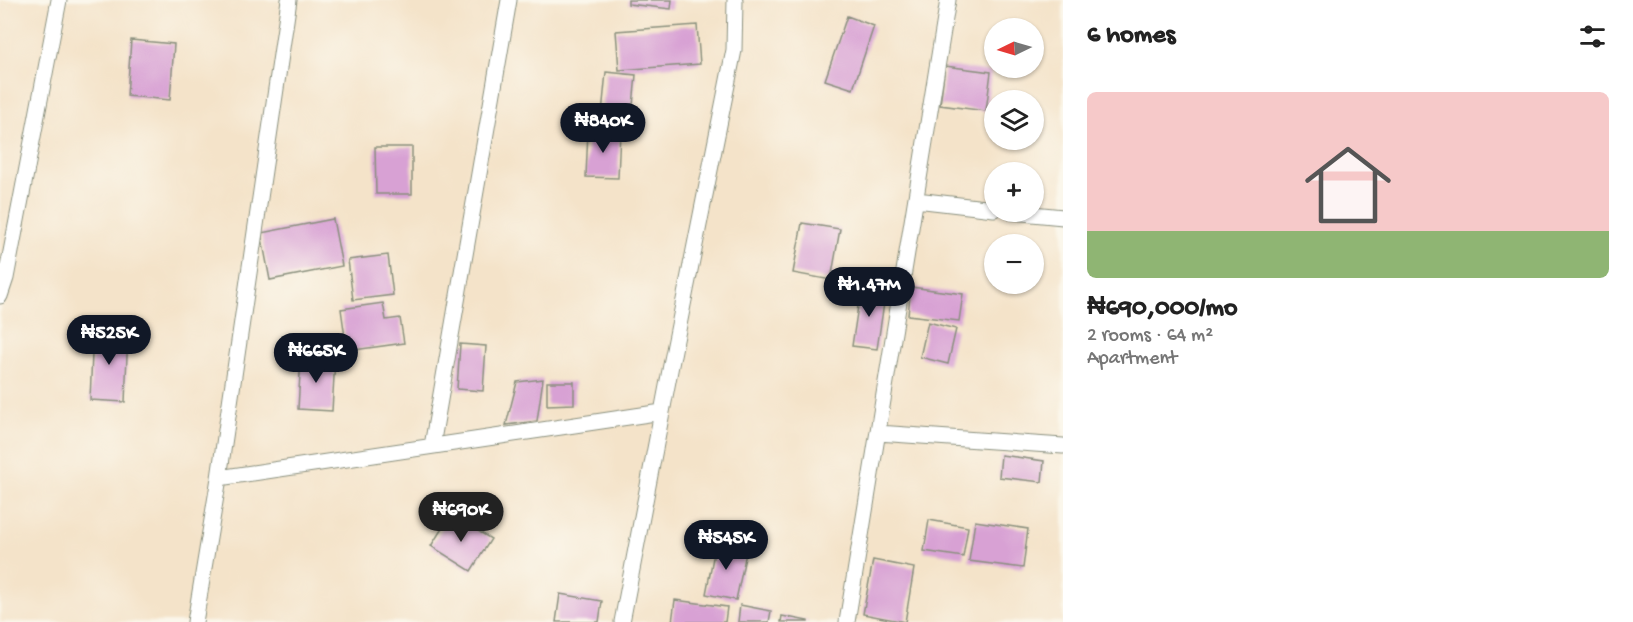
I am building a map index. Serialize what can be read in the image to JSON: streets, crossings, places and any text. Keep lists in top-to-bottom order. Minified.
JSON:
{"north":"left","page":{"heading":"6 homes","map_buttons":["+","−"],"list":[{"name":"₦690,000/mo","note":"2 rooms · 64 m² · Apartment"}],"price":["₦840K","₦1.47M","₦525K","₦665K","₦690K","₦545K"]}}
